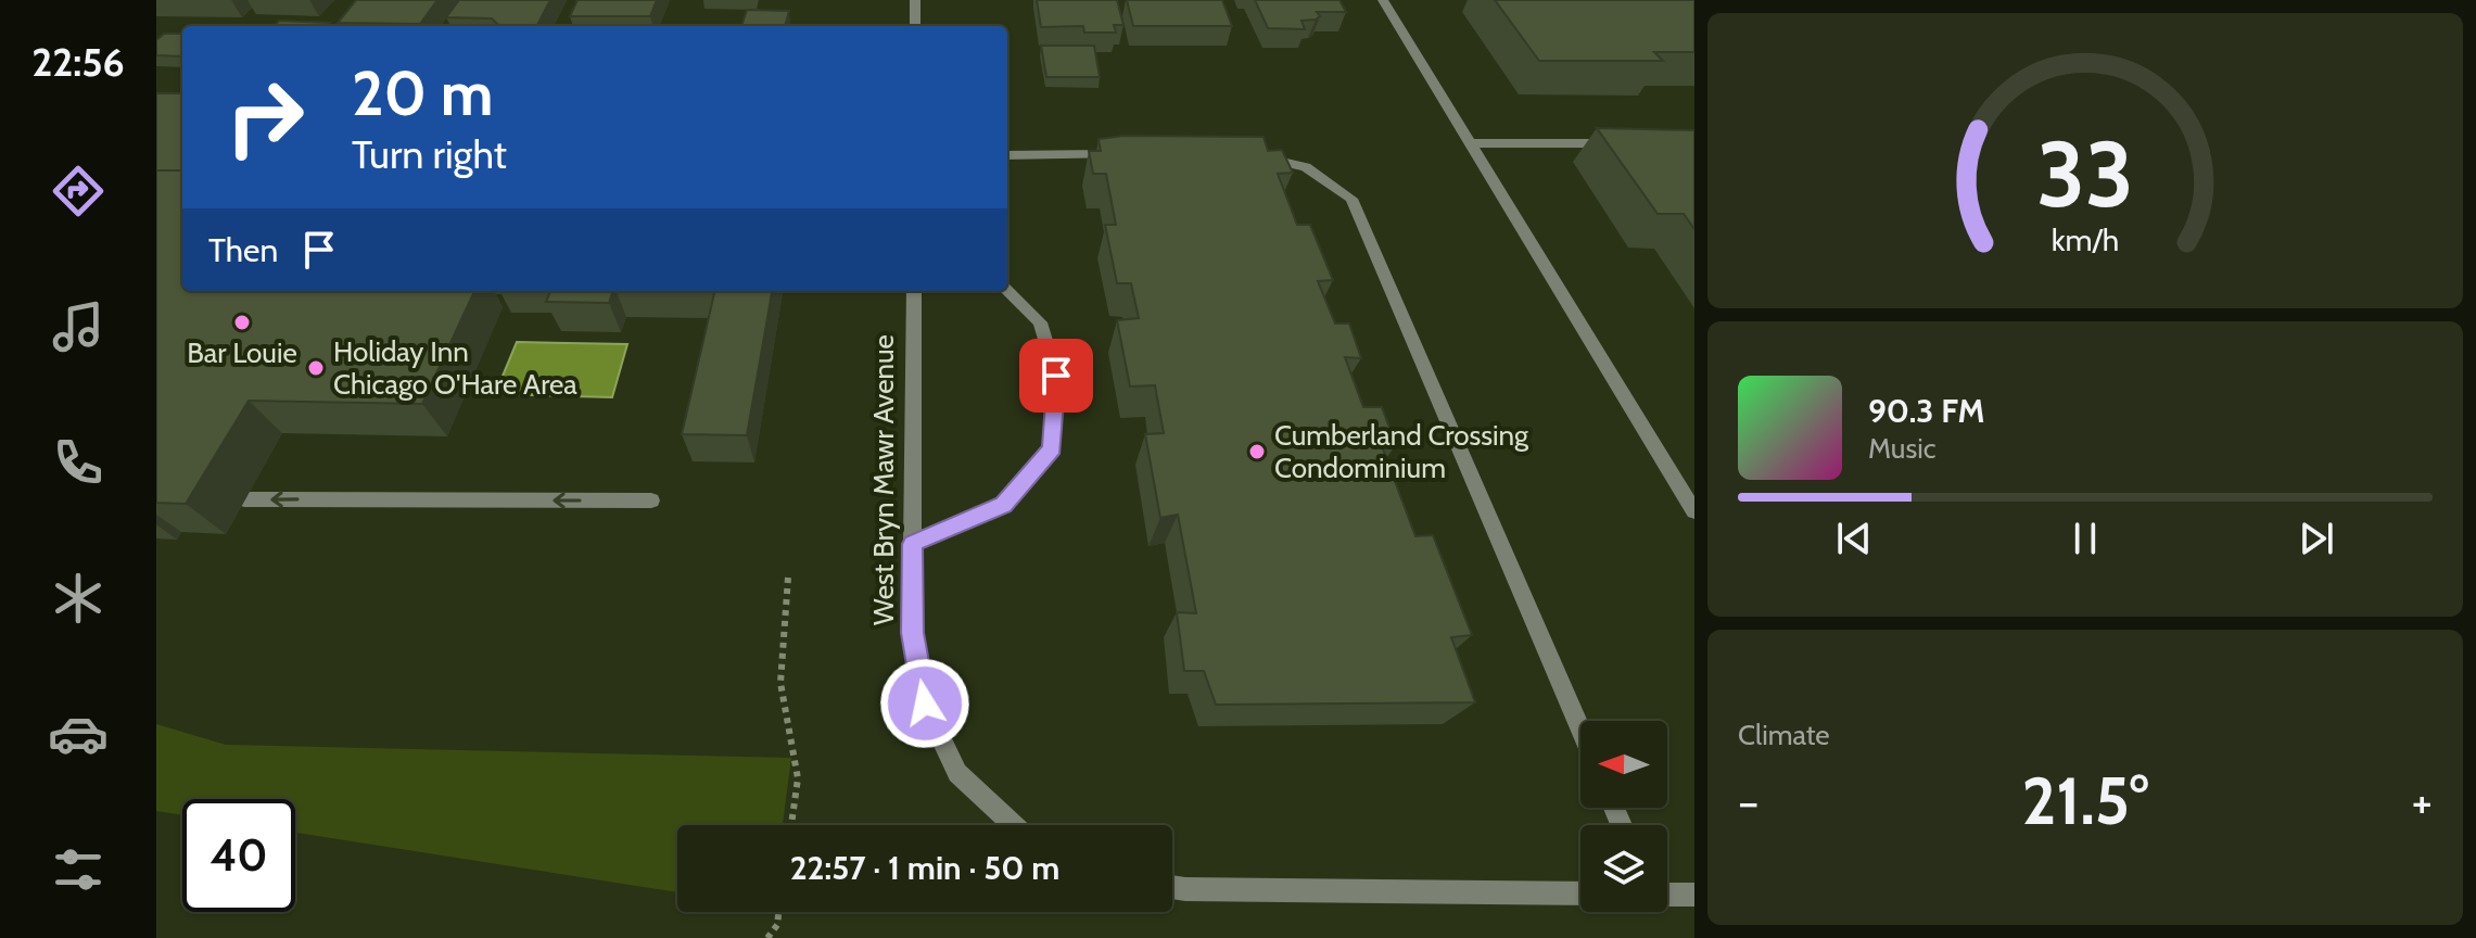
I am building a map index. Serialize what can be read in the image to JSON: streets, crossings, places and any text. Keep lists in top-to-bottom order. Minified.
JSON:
{"streets":{"street":["West Bryn Mawr Avenue"]},"places":["Bar Louie","Holiday Inn Chicago O'Hare Area","Cumberland Crossing Condominium"],"north":"left","page":{"tabs":"22:56","turn":["20 m","Turn right"],"then":"Then","song":["90.3 FM","Music"],"tile":"Climate","heat":["−","21.5°","+"],"limit":"40","trip":"22:57 · 1 min · 50 m","gauge":["33","km/h"]}}
